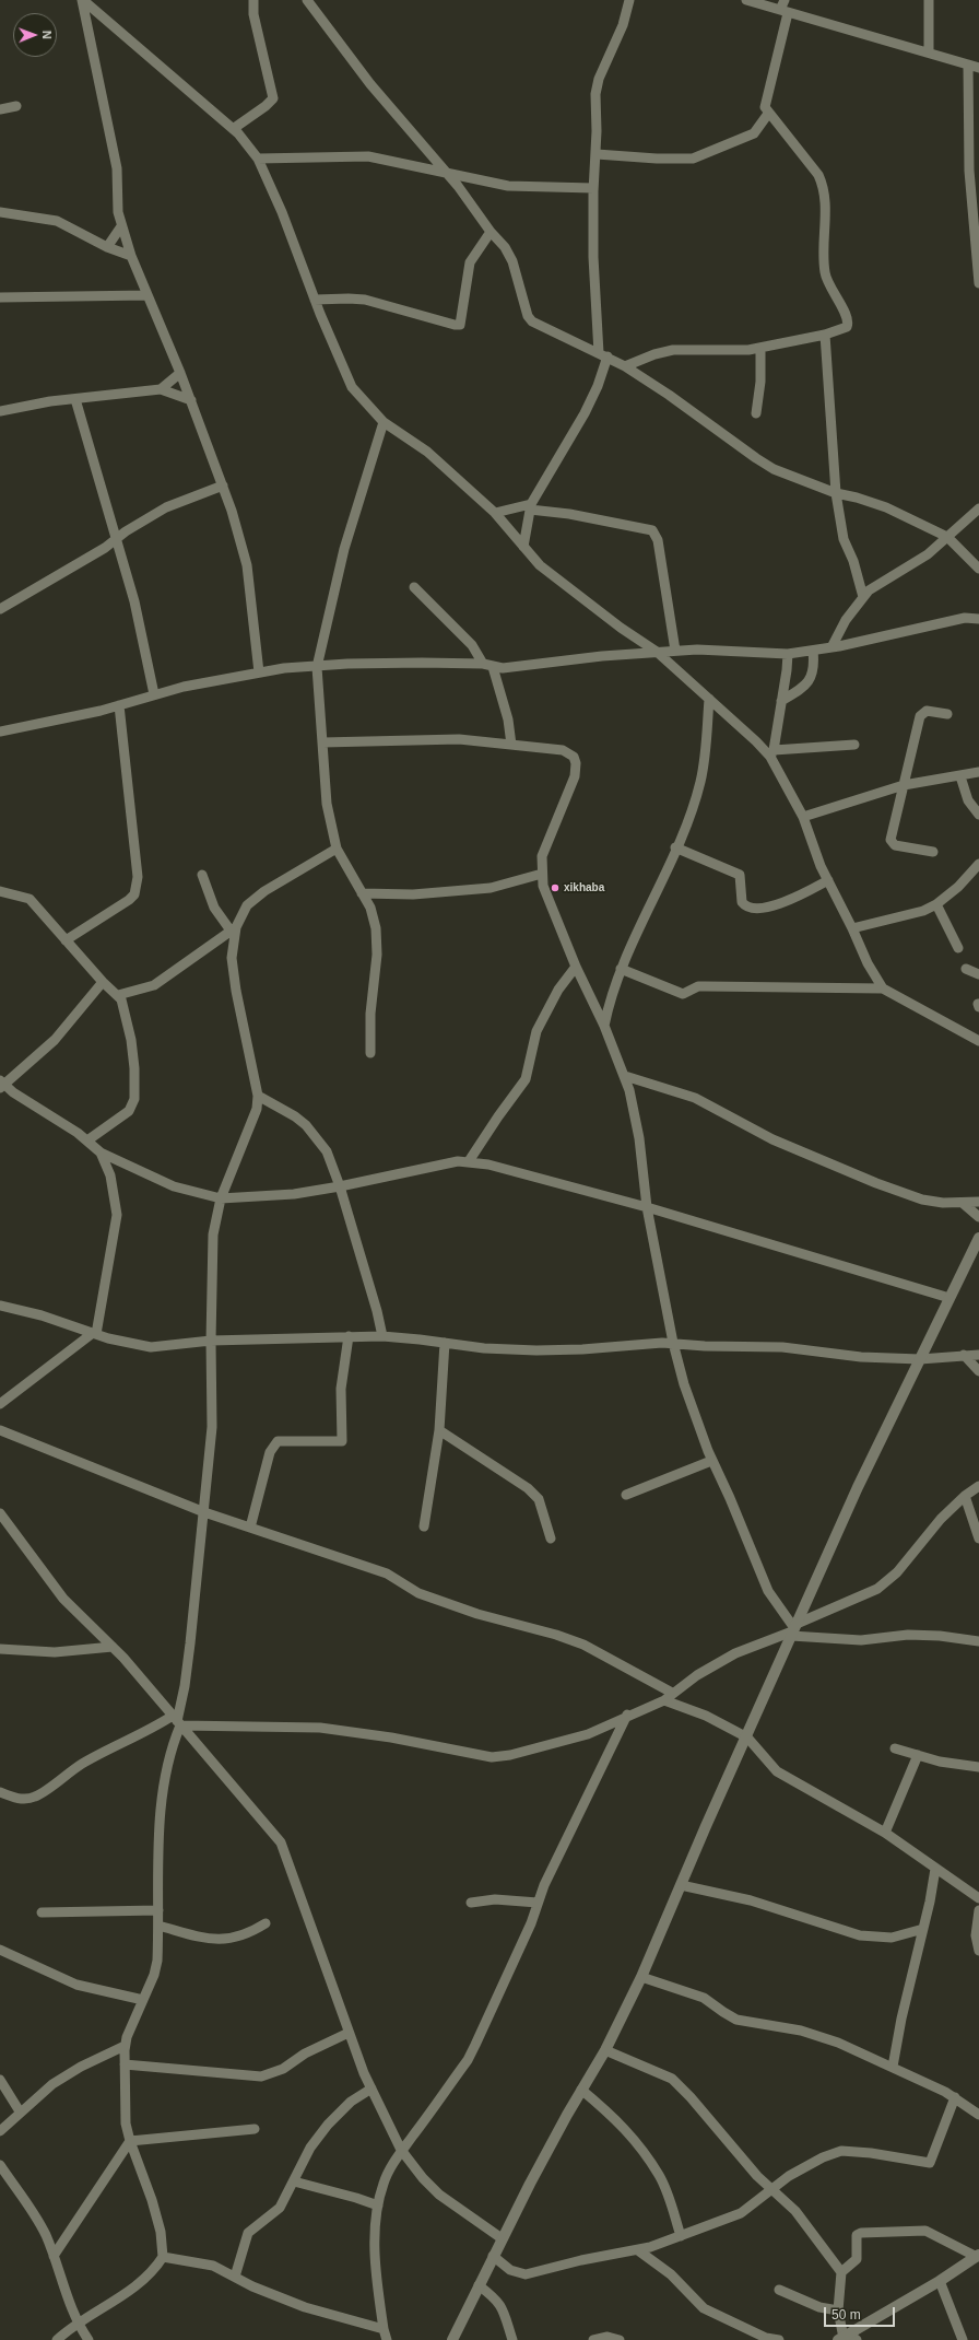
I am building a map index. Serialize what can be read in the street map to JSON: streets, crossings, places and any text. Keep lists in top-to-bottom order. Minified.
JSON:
{"places":["xikhaba"],"scale_bar":"50 m","north":"right"}
